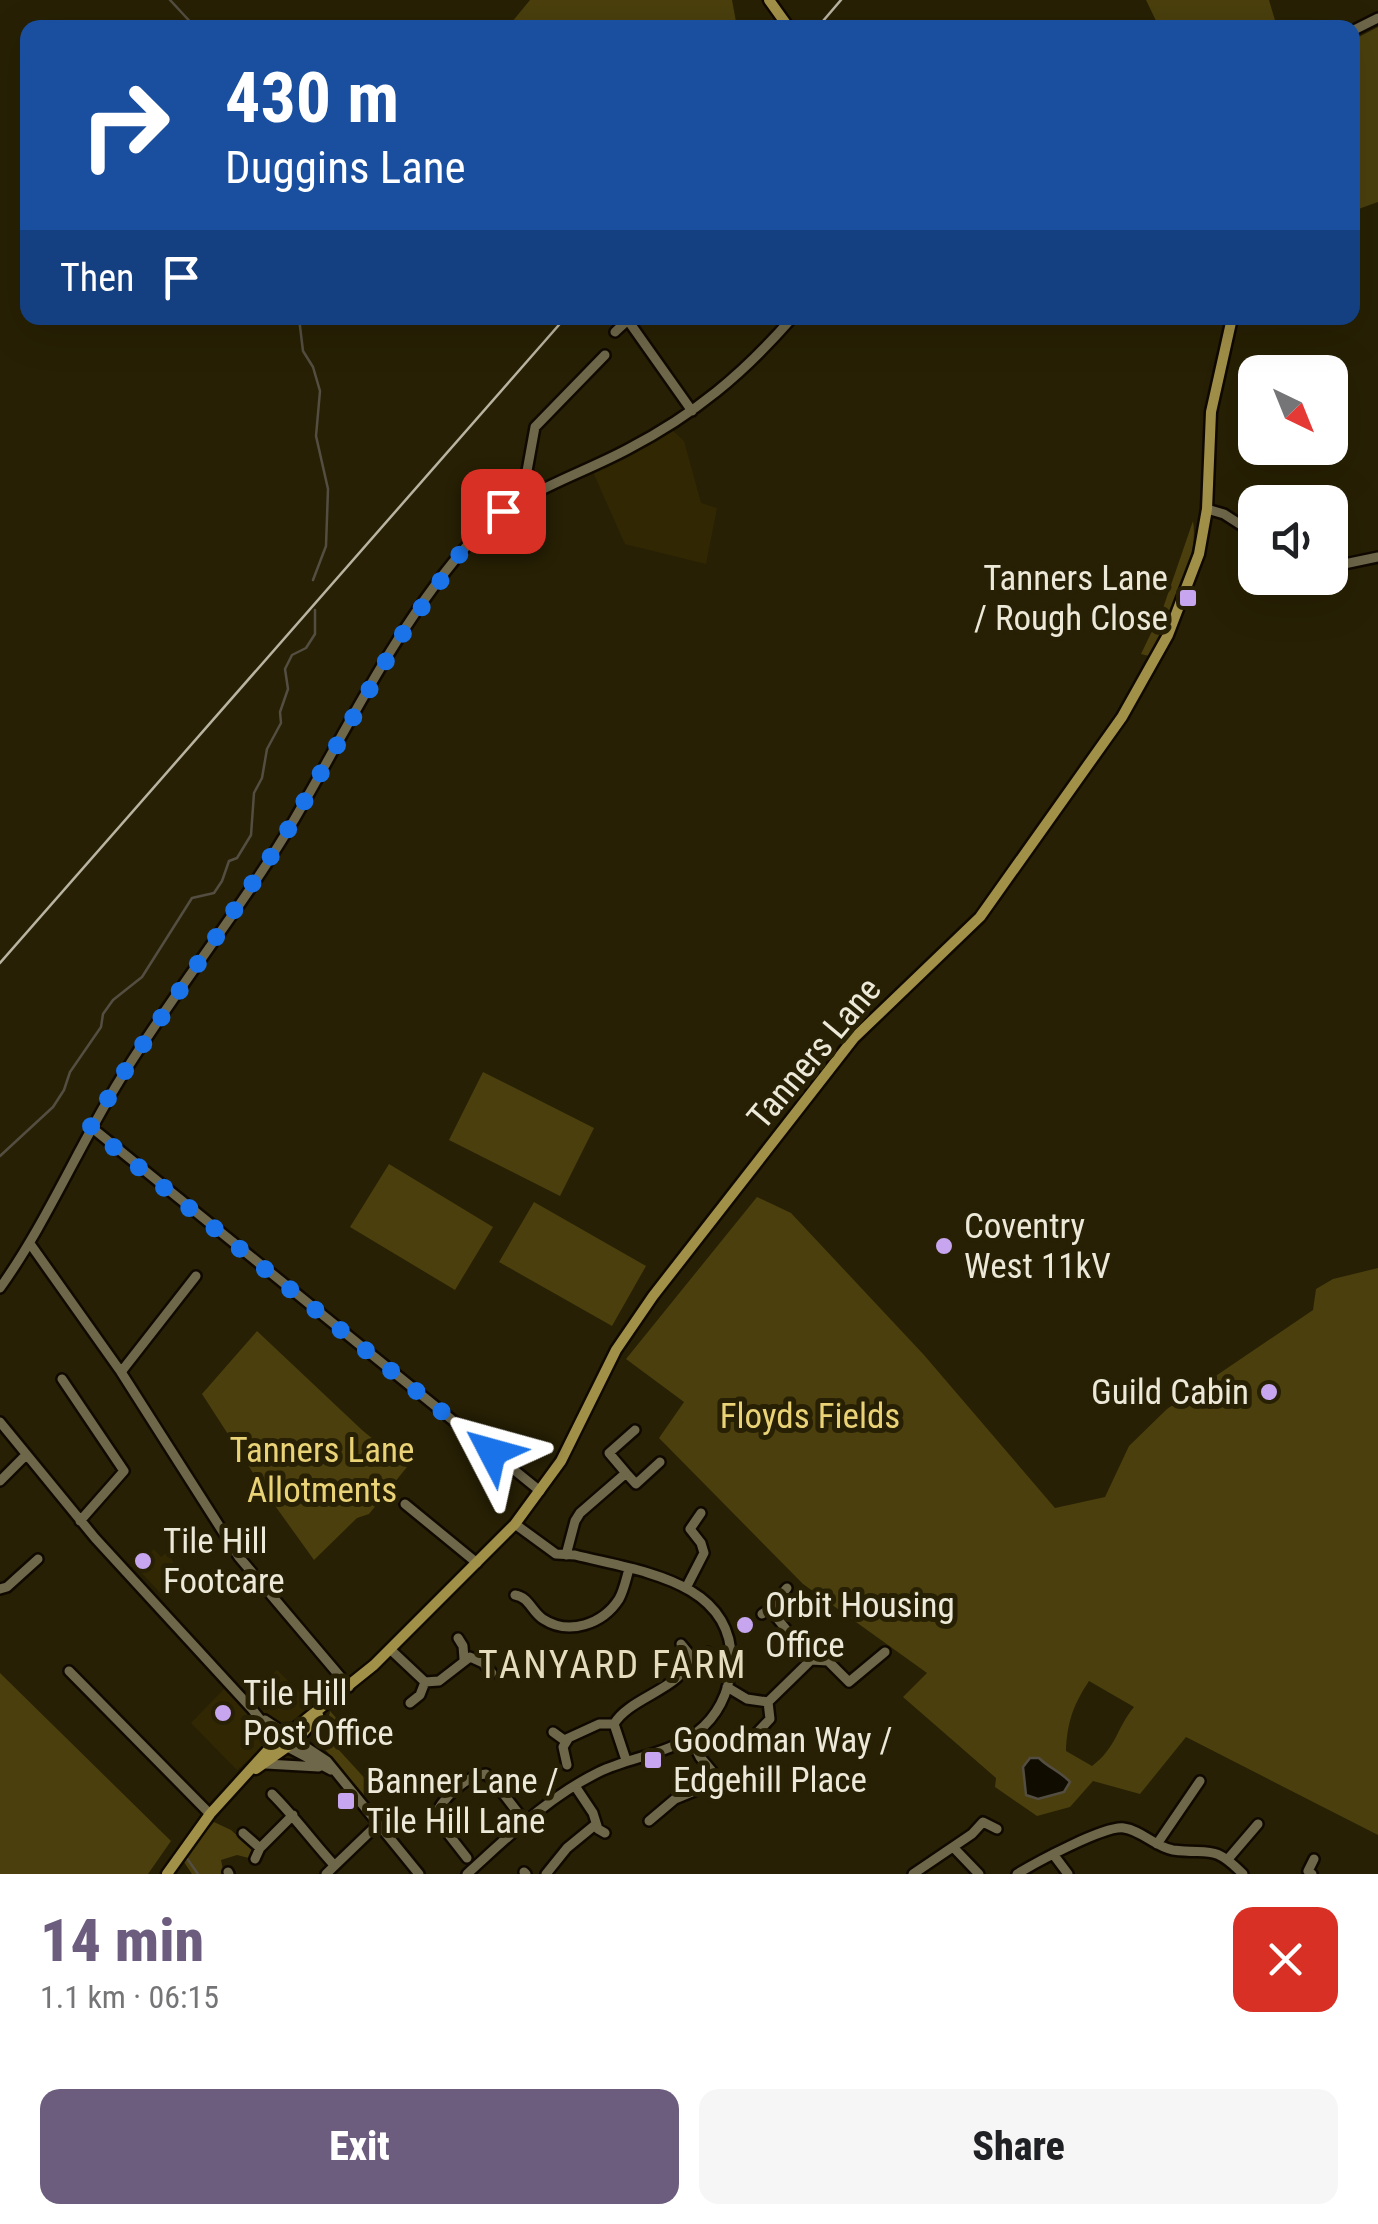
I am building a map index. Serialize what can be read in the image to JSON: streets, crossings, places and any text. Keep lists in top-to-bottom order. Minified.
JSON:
{"streets":{"main road":["Tanners Lane"]},"districts":["TANYARD FARM"],"parks":["Floyds Fields","Tanners Lane Allotments"],"places":{"transit":["Tanners Lane / Rough Close","Goodman Way / Edgehill Place","Banner Lane / Tile Hill Lane"],"other":["Coventry West 11kV","Guild Cabin","Tile Hill Footcare","Orbit Housing Office","Tile Hill Post Office"]},"north":"bottom right","page":{"turn":["430 m","Duggins Lane"],"then":"Then","heading":["14 min","1.1 km · 06:15"],"buttons":["Exit","Share"]}}
